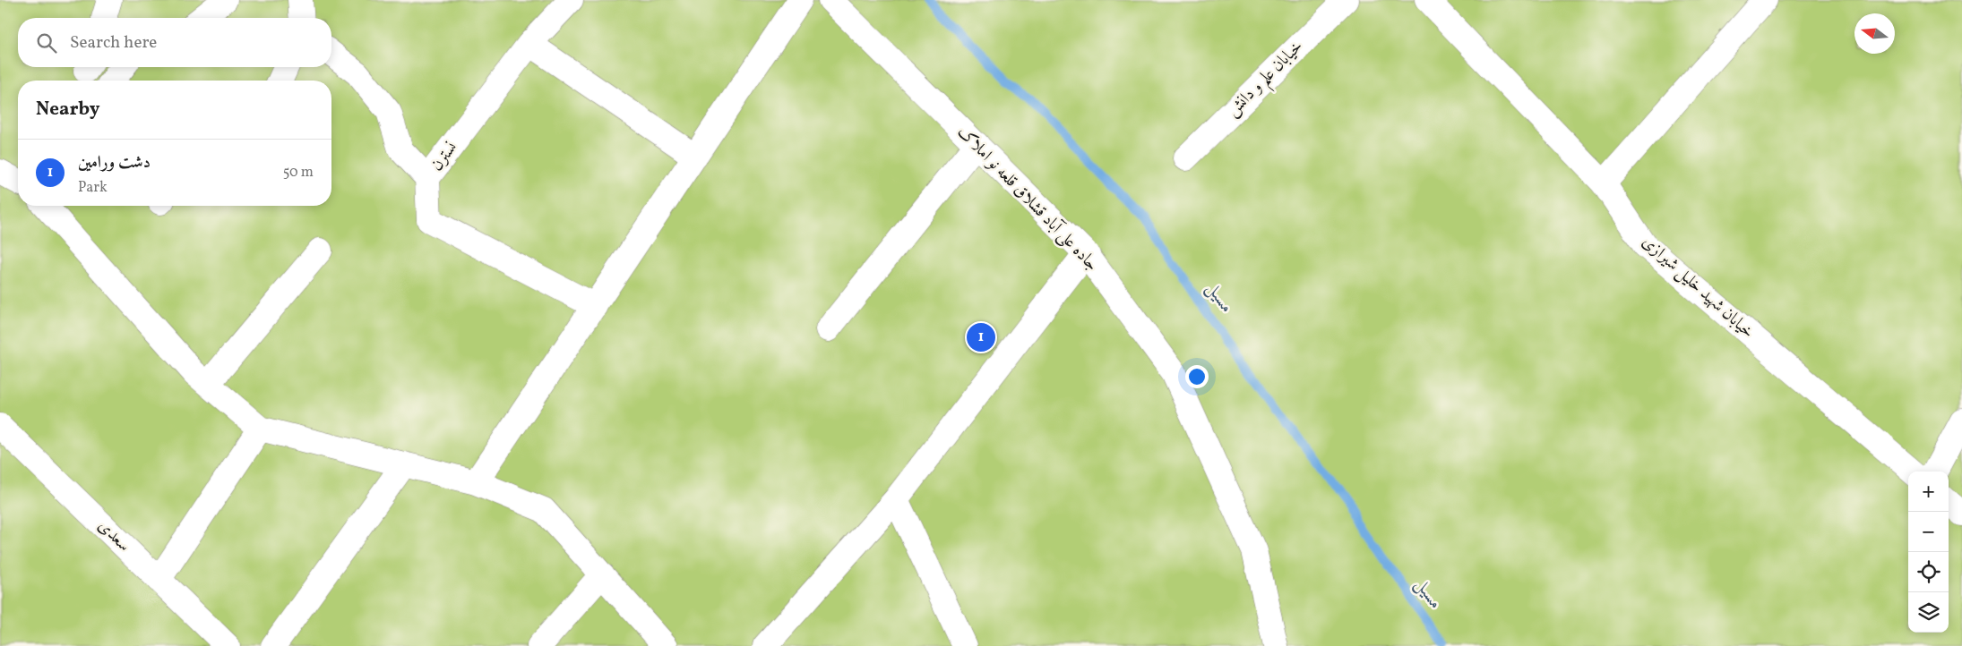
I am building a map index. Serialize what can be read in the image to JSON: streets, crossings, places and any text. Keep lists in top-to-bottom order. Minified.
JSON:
{"streets":{"street":["خیابان علم و دانش","نسترن","جاده علی آباد قشلاق قلعه نو املاک","خیابان شهید خلیل شیرازی","سعدی"]},"water":["مسیل"],"north":"left","page":{"search":"Search here","heading":"Nearby","list":[{"mark":"1","name":"دشت ورامین","note":"Park","value":"50 m"}],"pins":"1","map_buttons":["+","−"]}}
